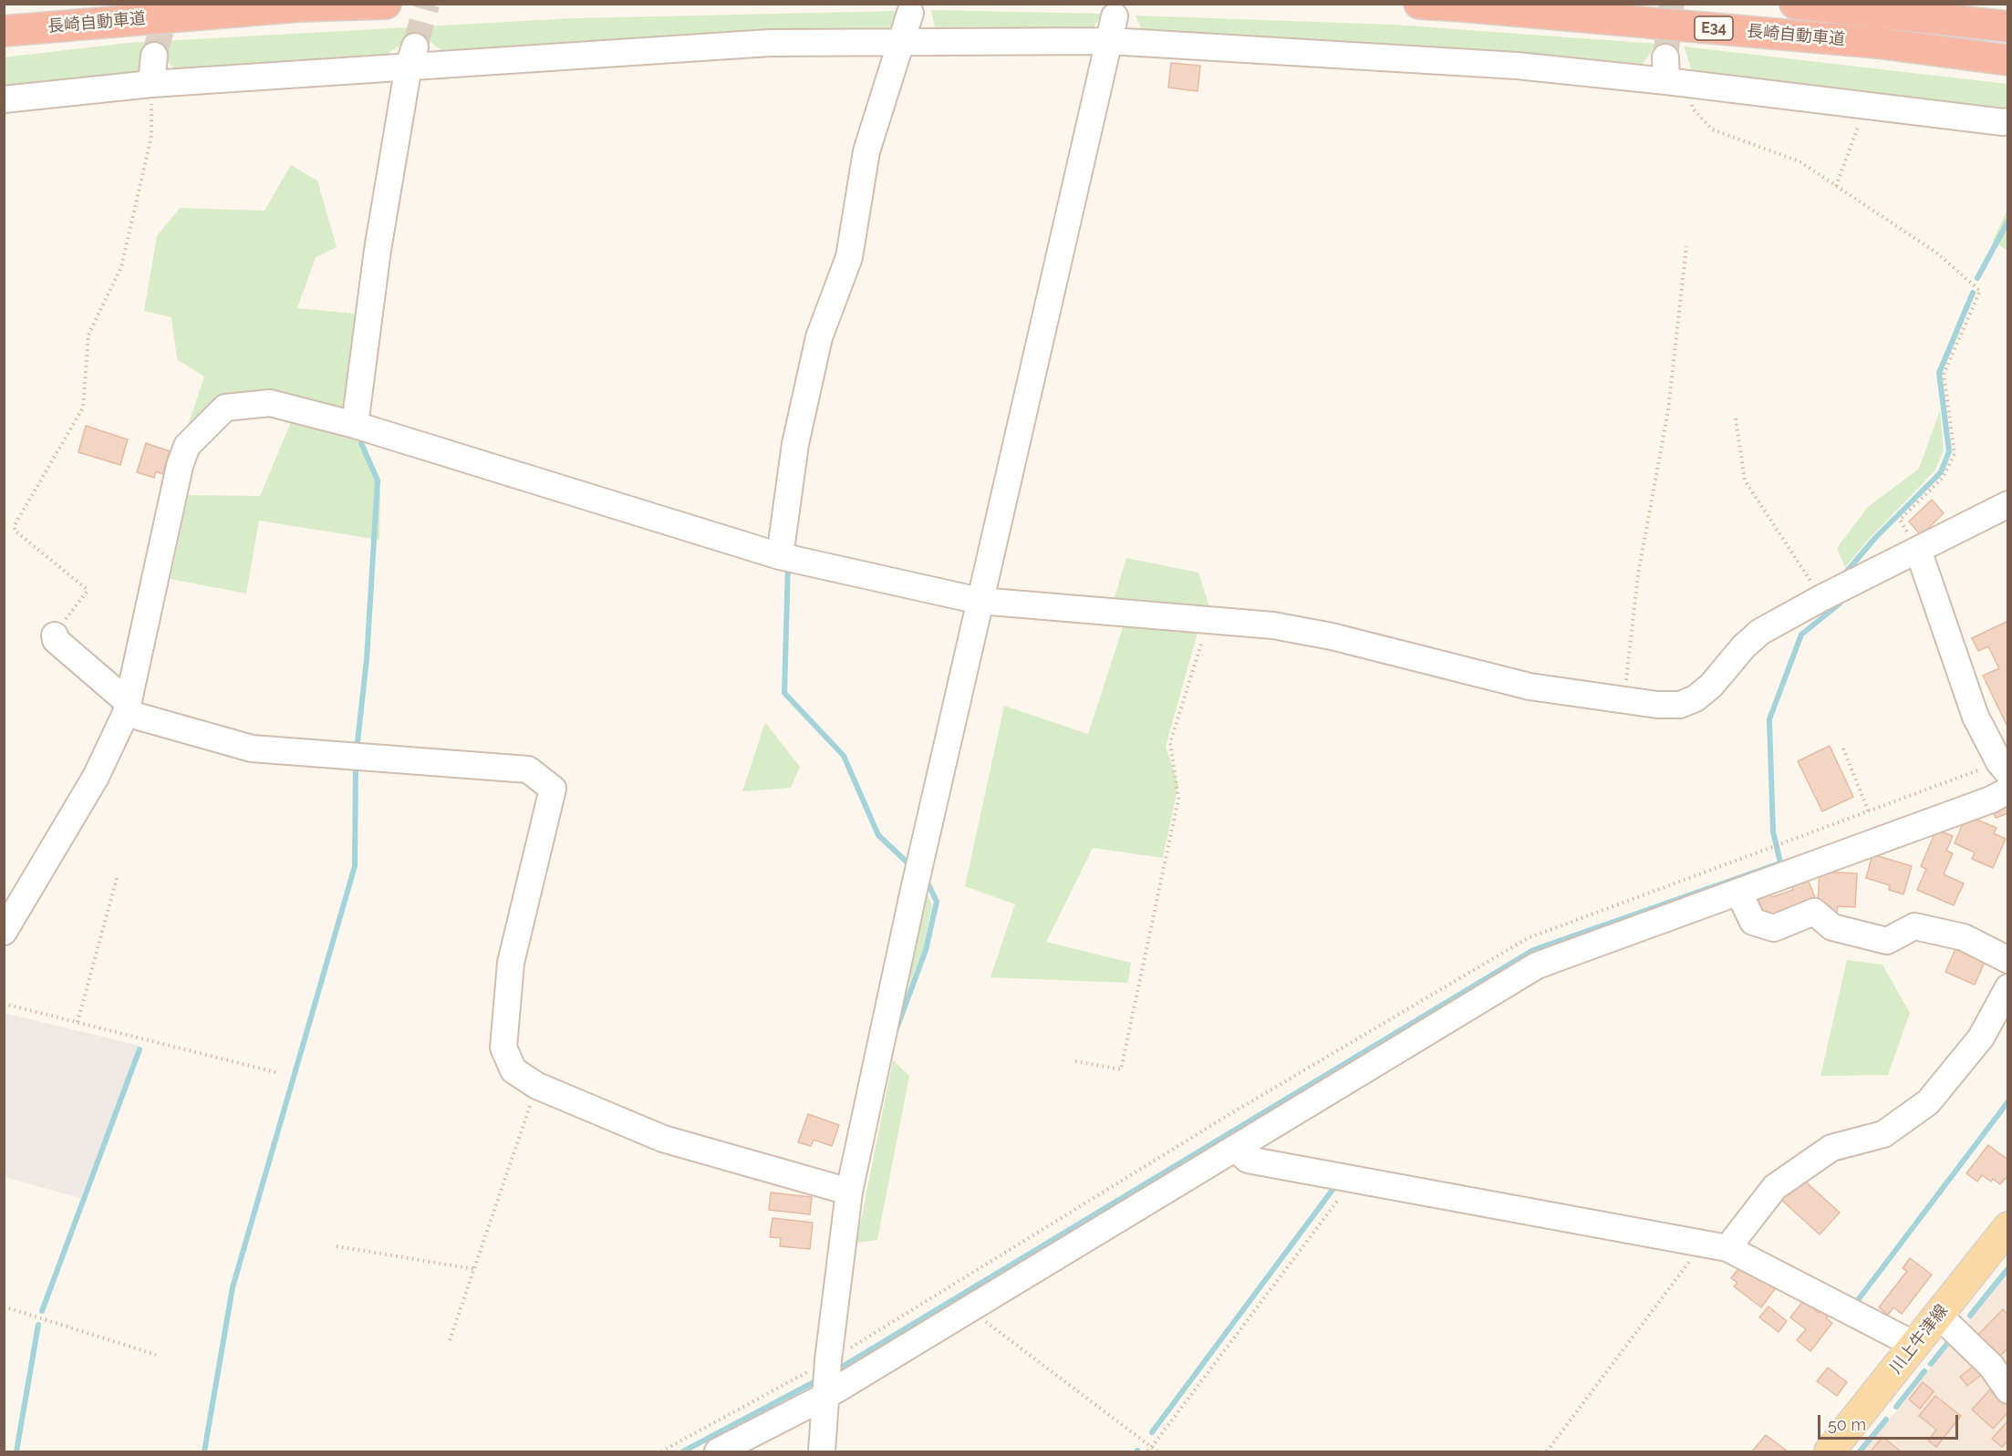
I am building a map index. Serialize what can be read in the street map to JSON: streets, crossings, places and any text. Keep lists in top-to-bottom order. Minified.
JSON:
{"streets":{"highway":["長崎自動車道","E34"],"main road":["川上牛津線"]},"scale_bar":"50 m"}
